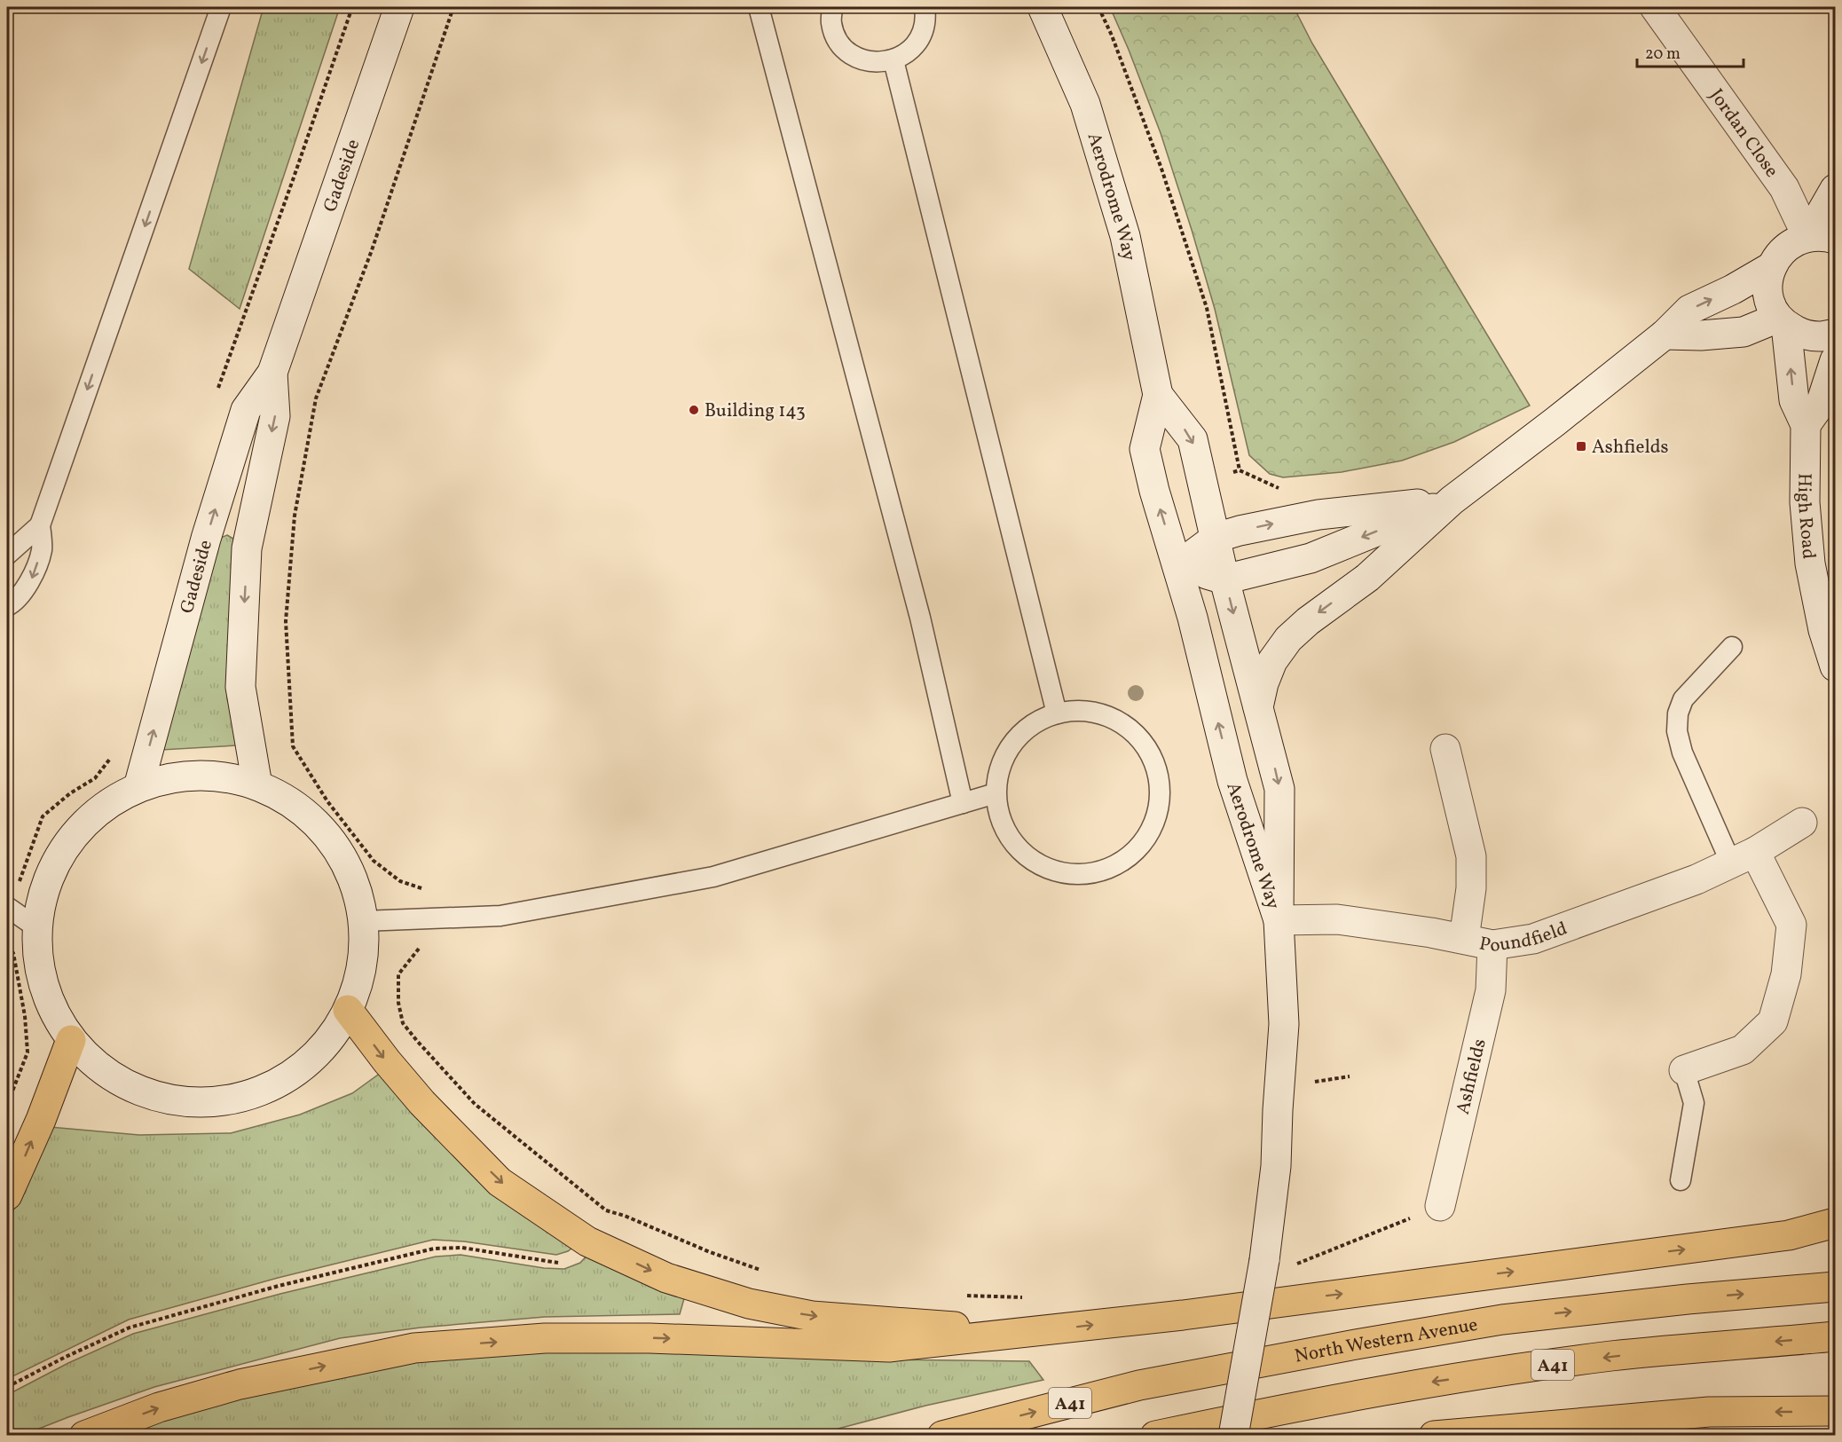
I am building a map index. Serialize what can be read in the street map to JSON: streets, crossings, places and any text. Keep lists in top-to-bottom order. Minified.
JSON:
{"streets":{"highway":["North Western Avenue","A41"],"street":["Jordan Close","Gadeside","Aerodrome Way","High Road","Poundfield","Ashfields"]},"crossings":[["Aerodrome Way","Poundfield"],["Poundfield","Ashfields"]],"places":{"other":["Building 143"],"transit":["Ashfields"]},"scale_bar":"20 m"}
